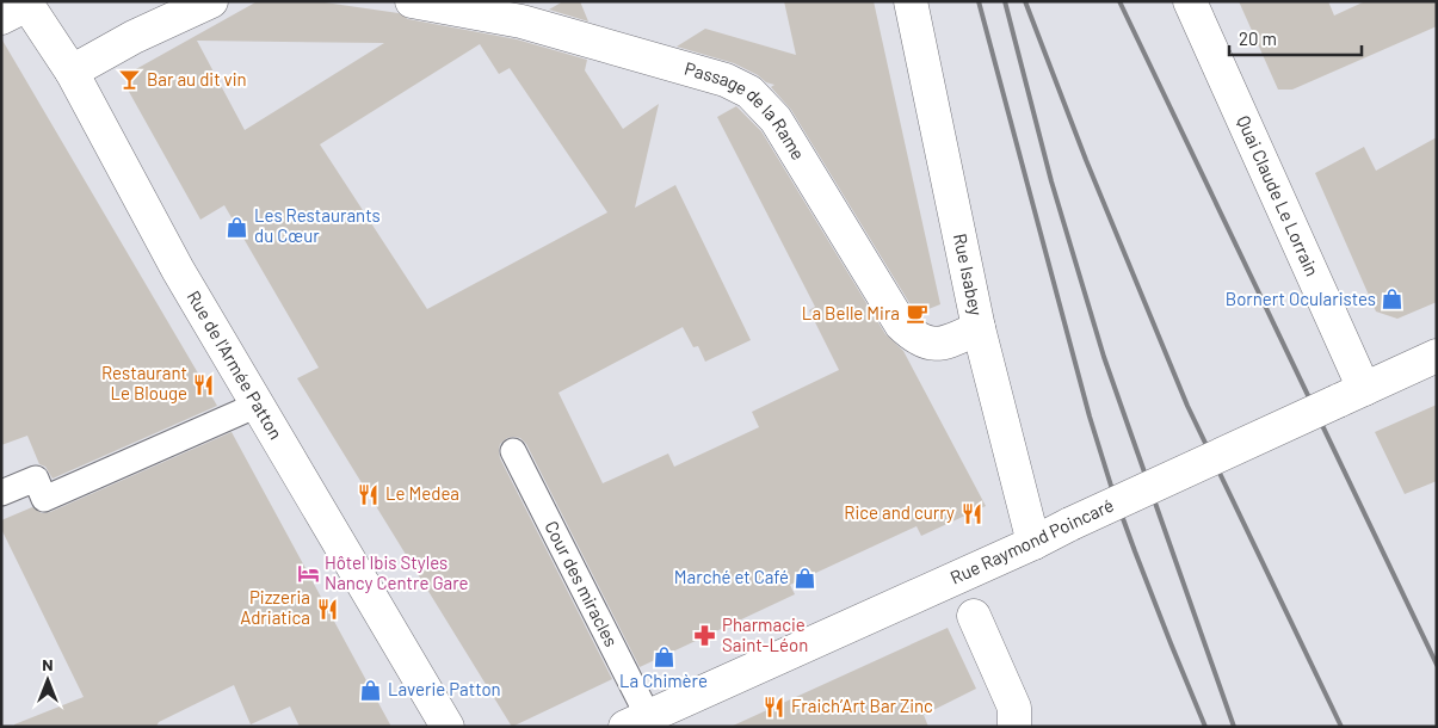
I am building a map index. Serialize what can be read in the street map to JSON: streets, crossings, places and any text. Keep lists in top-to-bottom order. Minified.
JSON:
{"streets":{"street":["Passage de la Rame","Quai Claude Le Lorrain","Rue Isabey","Rue de l'Armée Patton","Rue Raymond Poincaré"],"lane":["Cour des miracles"]},"crossings":[["Passage de la Rame","Rue Isabey"],["Quai Claude Le Lorrain","Rue Raymond Poincaré"],["Rue Isabey","Rue Raymond Poincaré"],["Rue Raymond Poincaré","Cour des miracles"]],"places":{"bar":["Bar au dit vin"],"shop":["Les Restaurants du Cœur","Bornert Ocularistes","Marché et Café","La Chimère","Laverie Patton"],"cafe":["La Belle Mira"],"restaurant":["Restaurant Le Blouge","Le Medea","Rice and curry","Pizzeria Adriatica","Fraich’Art Bar Zinc"],"hotel":["Hôtel Ibis Styles Nancy Centre Gare"],"pharmacy":["Pharmacie Saint-Léon"]},"scale_bar":"20 m","north":"top"}
